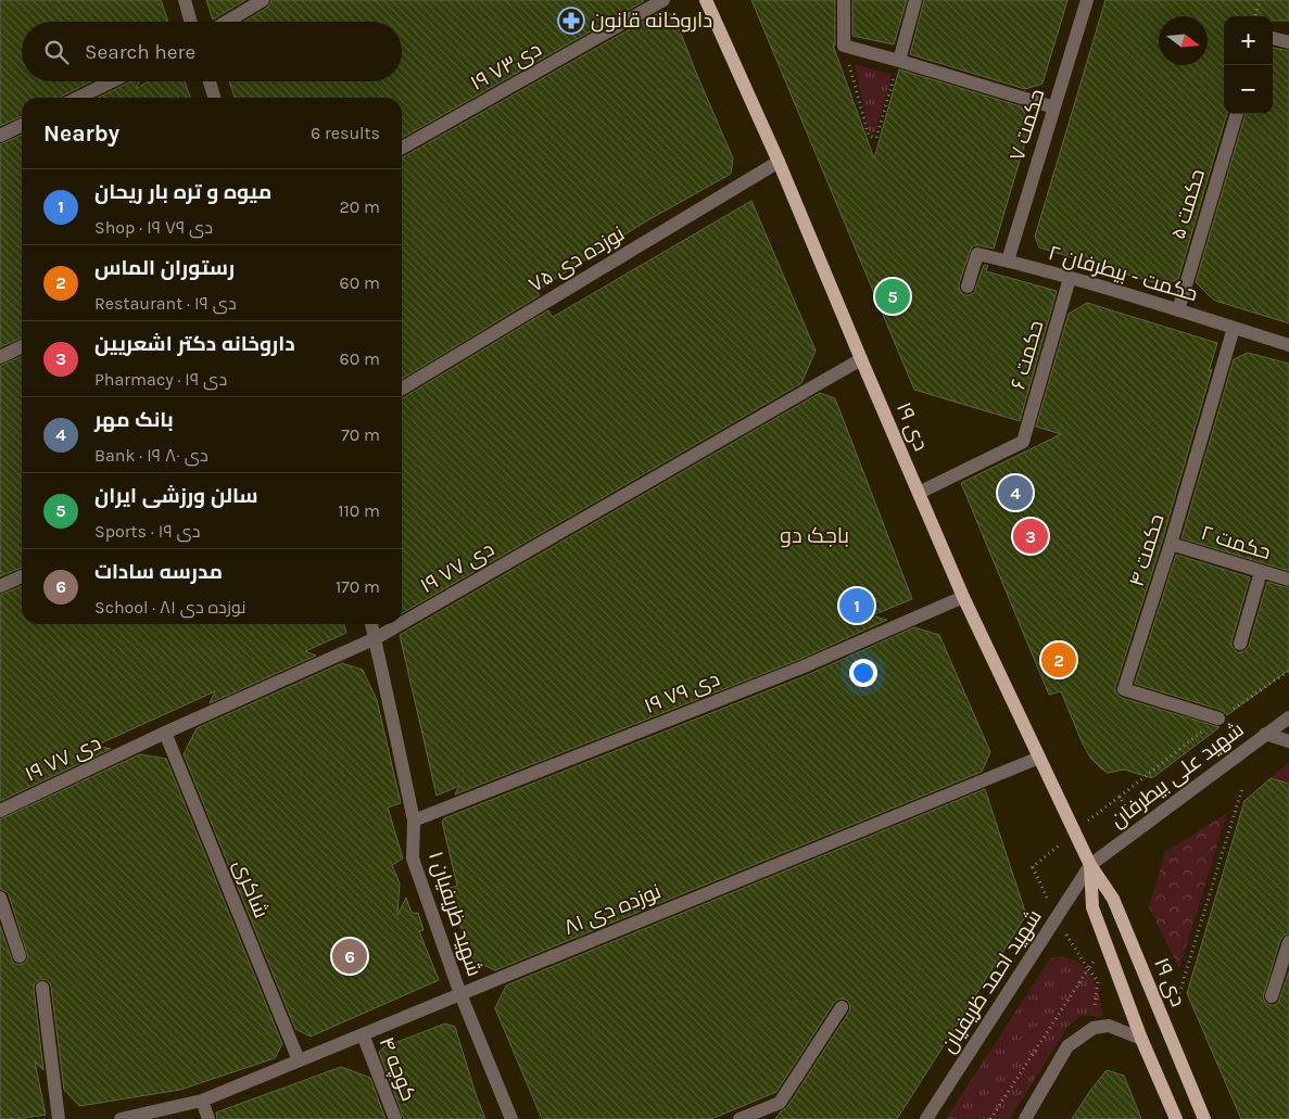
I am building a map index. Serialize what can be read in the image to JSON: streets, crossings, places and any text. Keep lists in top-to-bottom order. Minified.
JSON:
{"streets":{"main road":["۱۹ دی"],"street":["۱۹ دی۷۳","حکمت ۷","حکمت ۵","نوزده دی ۷۵","حکمت - بیطرفان ۲","حکمت ۶","حکمت ۲","حکمت ۴","۱۹ دی ۷۷","۱۹ دی ۷۹","شهید علی بیطرفان","شاکری","نوزده دی ۸۱","شهید ظریفیان ۱","شهید احمد ظریفیان","کوچه ۴"]},"crossings":[["حکمت ۷","حکمت - بیطرفان ۲"],["حکمت ۵","حکمت - بیطرفان ۲"],["نوزده دی ۷۵","۱۹ دی"],["حکمت - بیطرفان ۲","حکمت ۶"],["حکمت - بیطرفان ۲","حکمت ۴"],["حکمت ۶","۱۹ دی"],["۱۹ دی","۱۹ دی ۷۷"],["۱۹ دی","۱۹ دی ۷۹"],["۱۹ دی","شهید علی بیطرفان"],["۱۹ دی","نوزده دی ۸۱"],["۱۹ دی","شهید احمد ظریفیان"],["حکمت ۲","حکمت ۴"],["۱۹ دی ۷۷","شاکری"],["۱۹ دی ۷۷","شهید ظریفیان ۱"],["۱۹ دی ۷۹","شهید ظریفیان ۱"],["شهید علی بیطرفان","شهید احمد ظریفیان"],["شاکری","نوزده دی ۸۱"],["نوزده دی ۸۱","شهید ظریفیان ۱"],["نوزده دی ۸۱","کوچه ۴"]],"districts":["باجک دو"],"places":{"pharmacy":["داروخانه قانون"]},"north":"right","page":{"map_buttons":["+","−"],"search":"Search here","heading":["Nearby","6 results"],"list":[{"mark":"1","name":"میوه و تره بار ریحان","note":"Shop · ۱۹ دی ۷۹","value":"20 m"},{"mark":"2","name":"رستوران الماس","note":"Restaurant · ۱۹ دی","value":"60 m"},{"mark":"3","name":"داروخانه دکتر اشعریین","note":"Pharmacy · ۱۹ دی","value":"60 m"},{"mark":"4","name":"بانک مهر","note":"Bank · ۱۹ دی ۸۰","value":"70 m"},{"mark":"5","name":"سالن ورزشی ایران","note":"Sports · ۱۹ دی","value":"110 m"},{"mark":"6","name":"مدرسه سادات","note":"School · نوزده دی ۸۱","value":"170 m"}],"pins":["5","4","3","1","2","6"]}}
